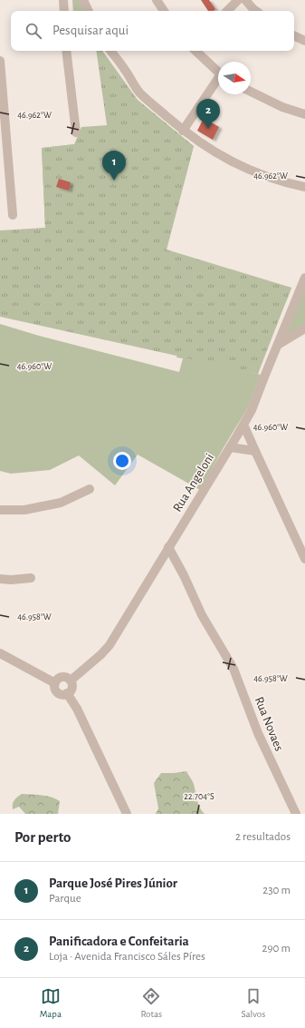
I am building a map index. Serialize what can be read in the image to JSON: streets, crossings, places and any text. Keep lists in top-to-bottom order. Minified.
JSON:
{"streets":{"street":["Rua Angeloni","Rua Novaes"]},"crossings":[["Rua Angeloni","Rua Novaes"]],"north":"right","page":{"search":"Pesquisar aqui","pins":["2","1"],"heading":["Por perto","2 resultados"],"list":[{"mark":"1","name":"Parque José Pires Júnior","note":"Parque","value":"230 m"},{"mark":"2","name":"Panificadora e Confeitaria","note":"Loja · Avenida Francisco Sáles Píres","value":"290 m"}],"nav":["Mapa","Rotas","Salvos"]},"coordinates":["46.962°W","46.960°W","46.958°W","22.704°S"]}
